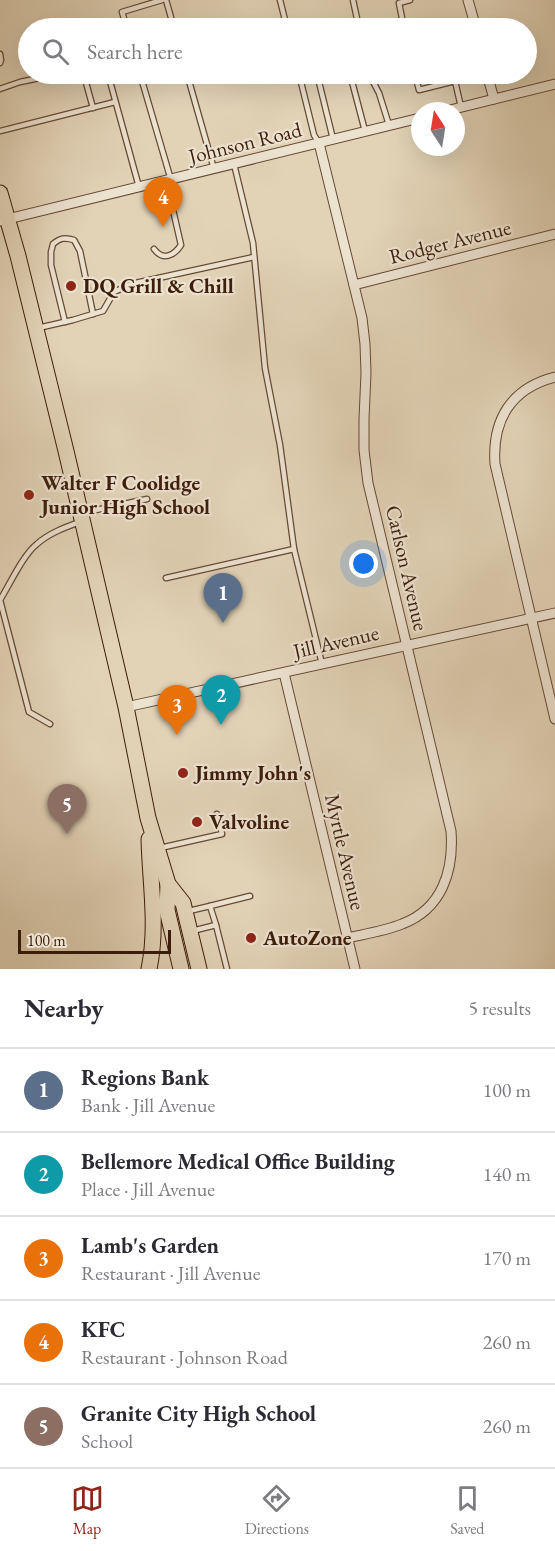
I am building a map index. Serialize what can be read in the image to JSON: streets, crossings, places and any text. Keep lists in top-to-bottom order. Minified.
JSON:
{"streets":{"street":["Johnson Road","Rodger Avenue","Carlson Avenue","Jill Avenue","Myrtle Avenue"]},"crossings":[["Johnson Road","Carlson Avenue"],["Rodger Avenue","Carlson Avenue"],["Carlson Avenue","Jill Avenue"],["Carlson Avenue","Myrtle Avenue"],["Jill Avenue","Myrtle Avenue"]],"places":["DQ Grill & Chill","Walter F Coolidge Junior High School","Jimmy John's","Valvoline","AutoZone"],"scale_bar":"100 m","north":"top","page":{"search":"Search here","pins":["4","1","2","3","5"],"scale":"100 m","heading":["Nearby","5 results"],"list":[{"mark":"1","name":"Regions Bank","note":"Bank · Jill Avenue","value":"100 m"},{"mark":"2","name":"Bellemore Medical Office Building","note":"Place · Jill Avenue","value":"140 m"},{"mark":"3","name":"Lamb's Garden","note":"Restaurant · Jill Avenue","value":"170 m"},{"mark":"4","name":"KFC","note":"Restaurant · Johnson Road","value":"260 m"},{"mark":"5","name":"Granite City High School","note":"School","value":"260 m"}],"nav":["Map","Directions","Saved"]}}
